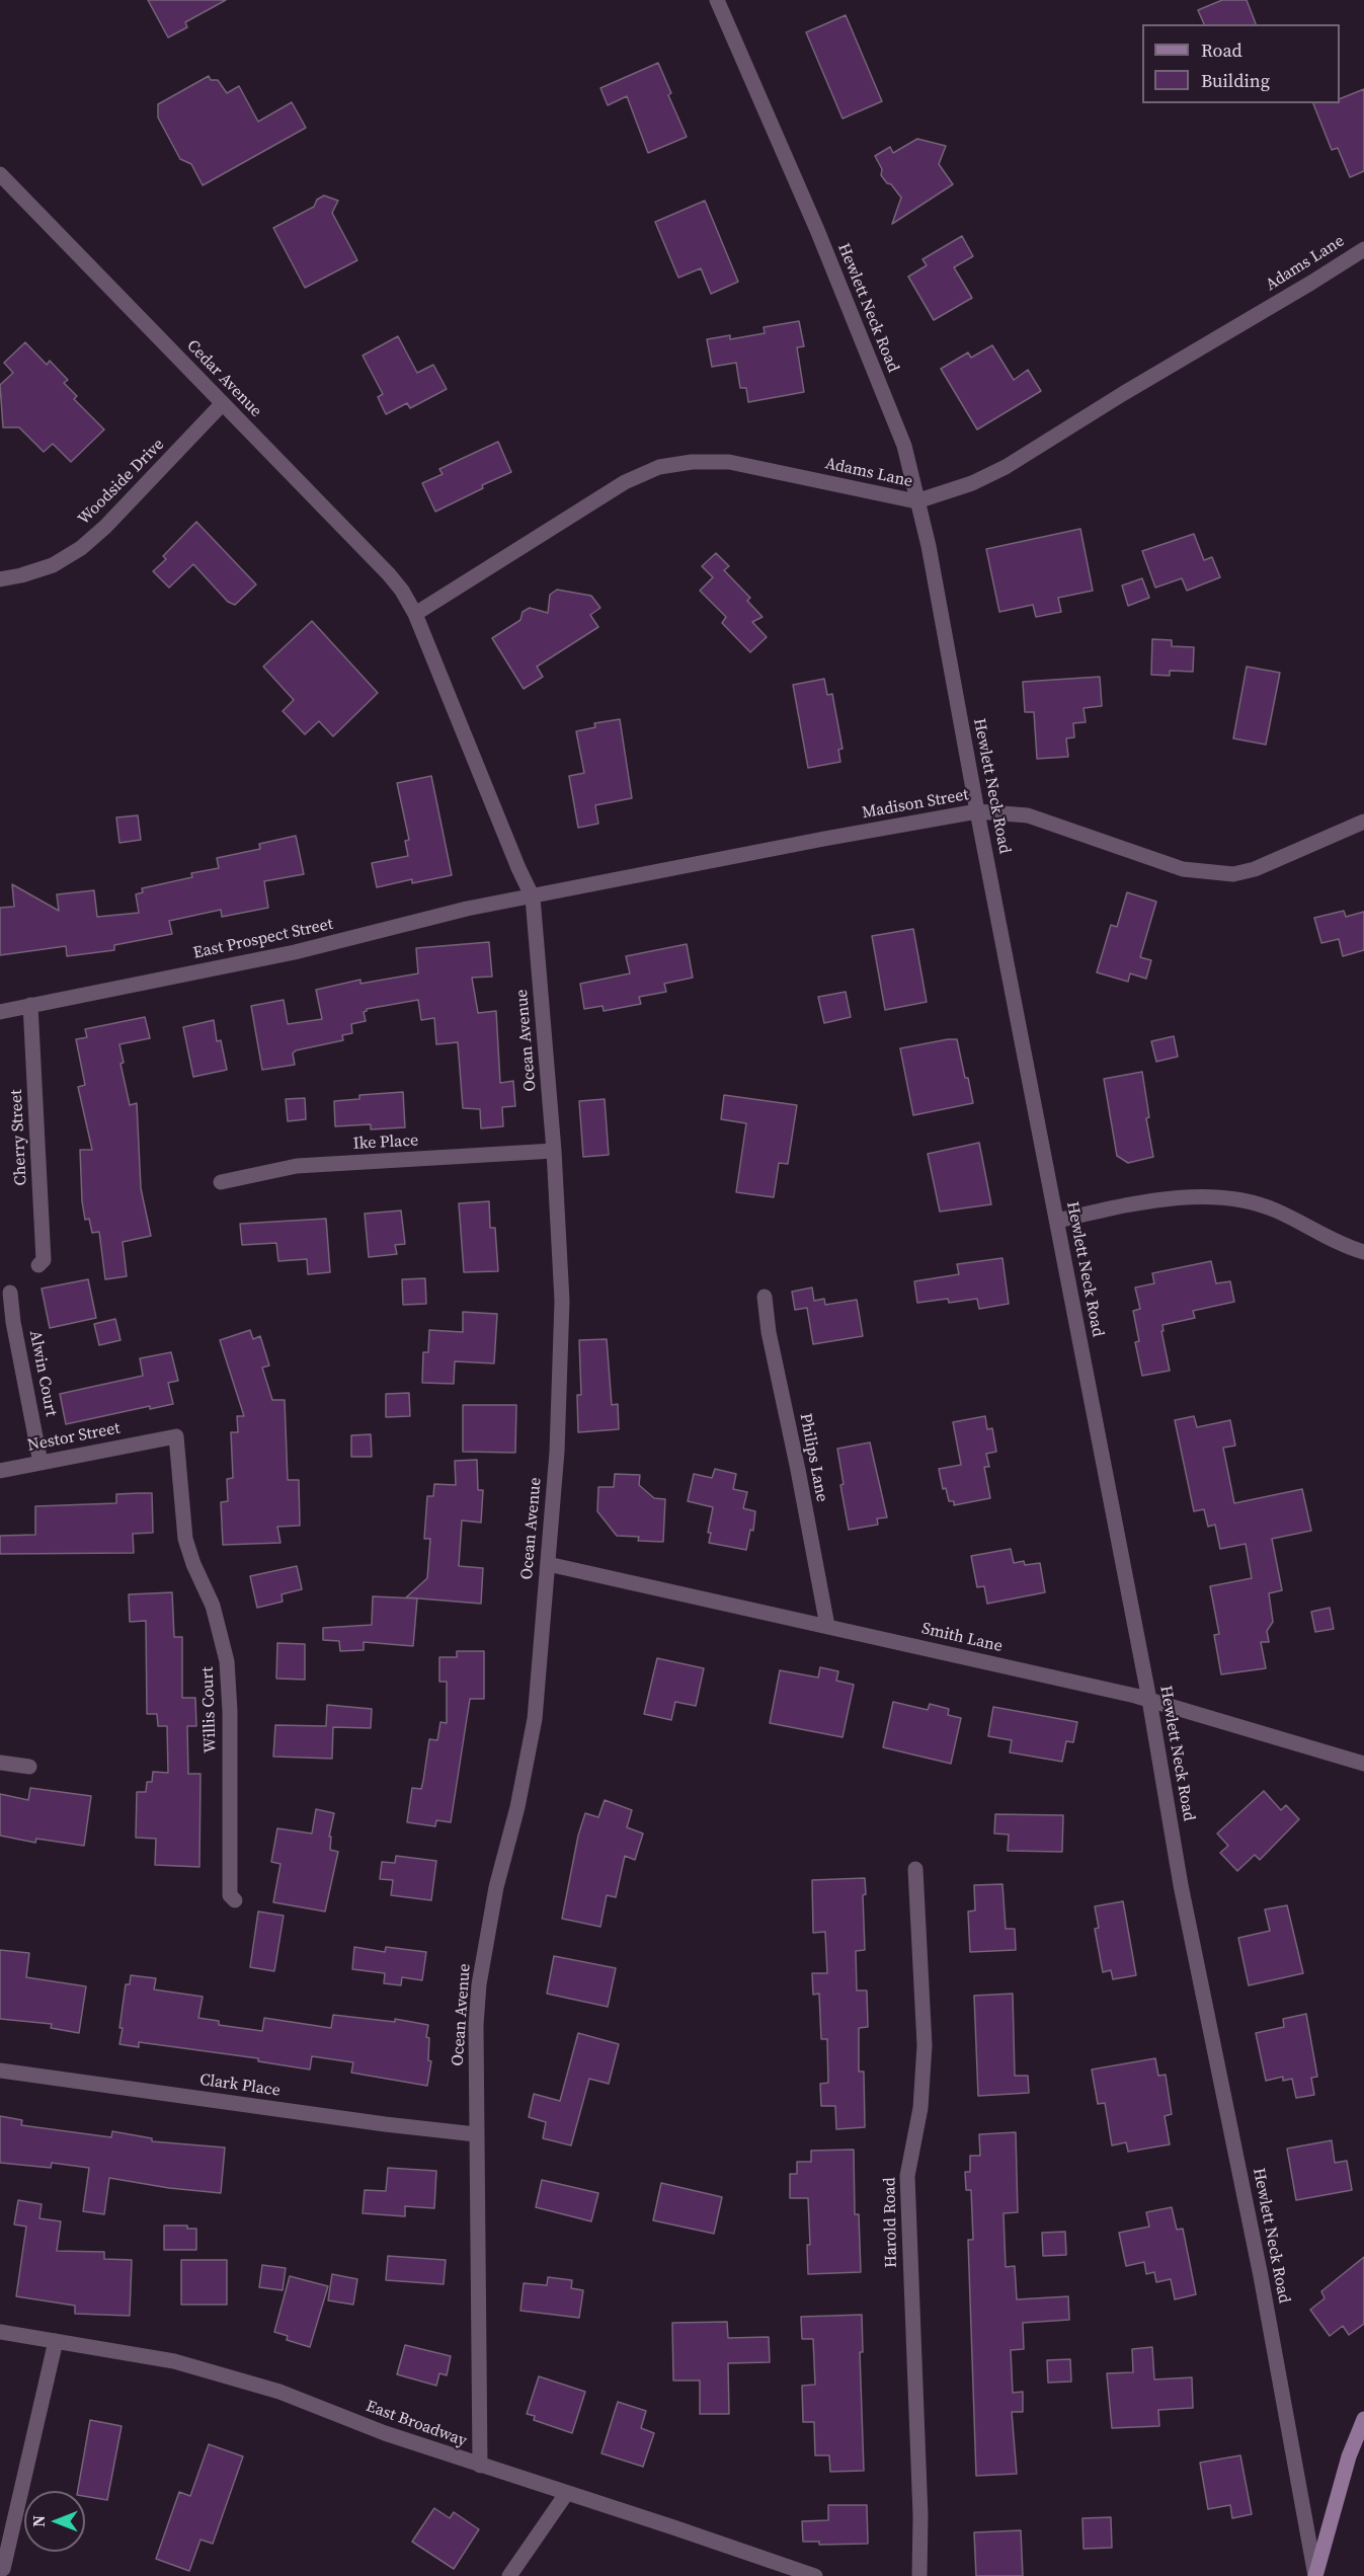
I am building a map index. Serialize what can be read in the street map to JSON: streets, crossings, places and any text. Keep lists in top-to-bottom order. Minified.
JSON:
{"streets":{"street":["Adams Lane","Hewlett Neck Road","Cedar Avenue","Woodside Drive","Madison Street","East Prospect Street","Ocean Avenue","Cherry Street","Ike Place","Alwin Court","Nestor Street","Philips Lane","Smith Lane","Willis Court","Clark Place","Harold Road","East Broadway"]},"crossings":[["Adams Lane","Hewlett Neck Road"],["Adams Lane","Cedar Avenue"],["Adams Lane","Ocean Avenue"],["Hewlett Neck Road","Madison Street"],["Hewlett Neck Road","Smith Lane"],["Cedar Avenue","Woodside Drive"],["Cedar Avenue","Ocean Avenue"],["Madison Street","East Prospect Street"],["Madison Street","Ocean Avenue"],["East Prospect Street","Ocean Avenue"],["East Prospect Street","Cherry Street"],["Ocean Avenue","Ike Place"],["Ocean Avenue","Smith Lane"],["Ocean Avenue","Clark Place"],["Ocean Avenue","East Broadway"],["Alwin Court","Nestor Street"],["Nestor Street","Willis Court"],["Philips Lane","Smith Lane"]],"legend":["Road","Building"],"north":"left"}
